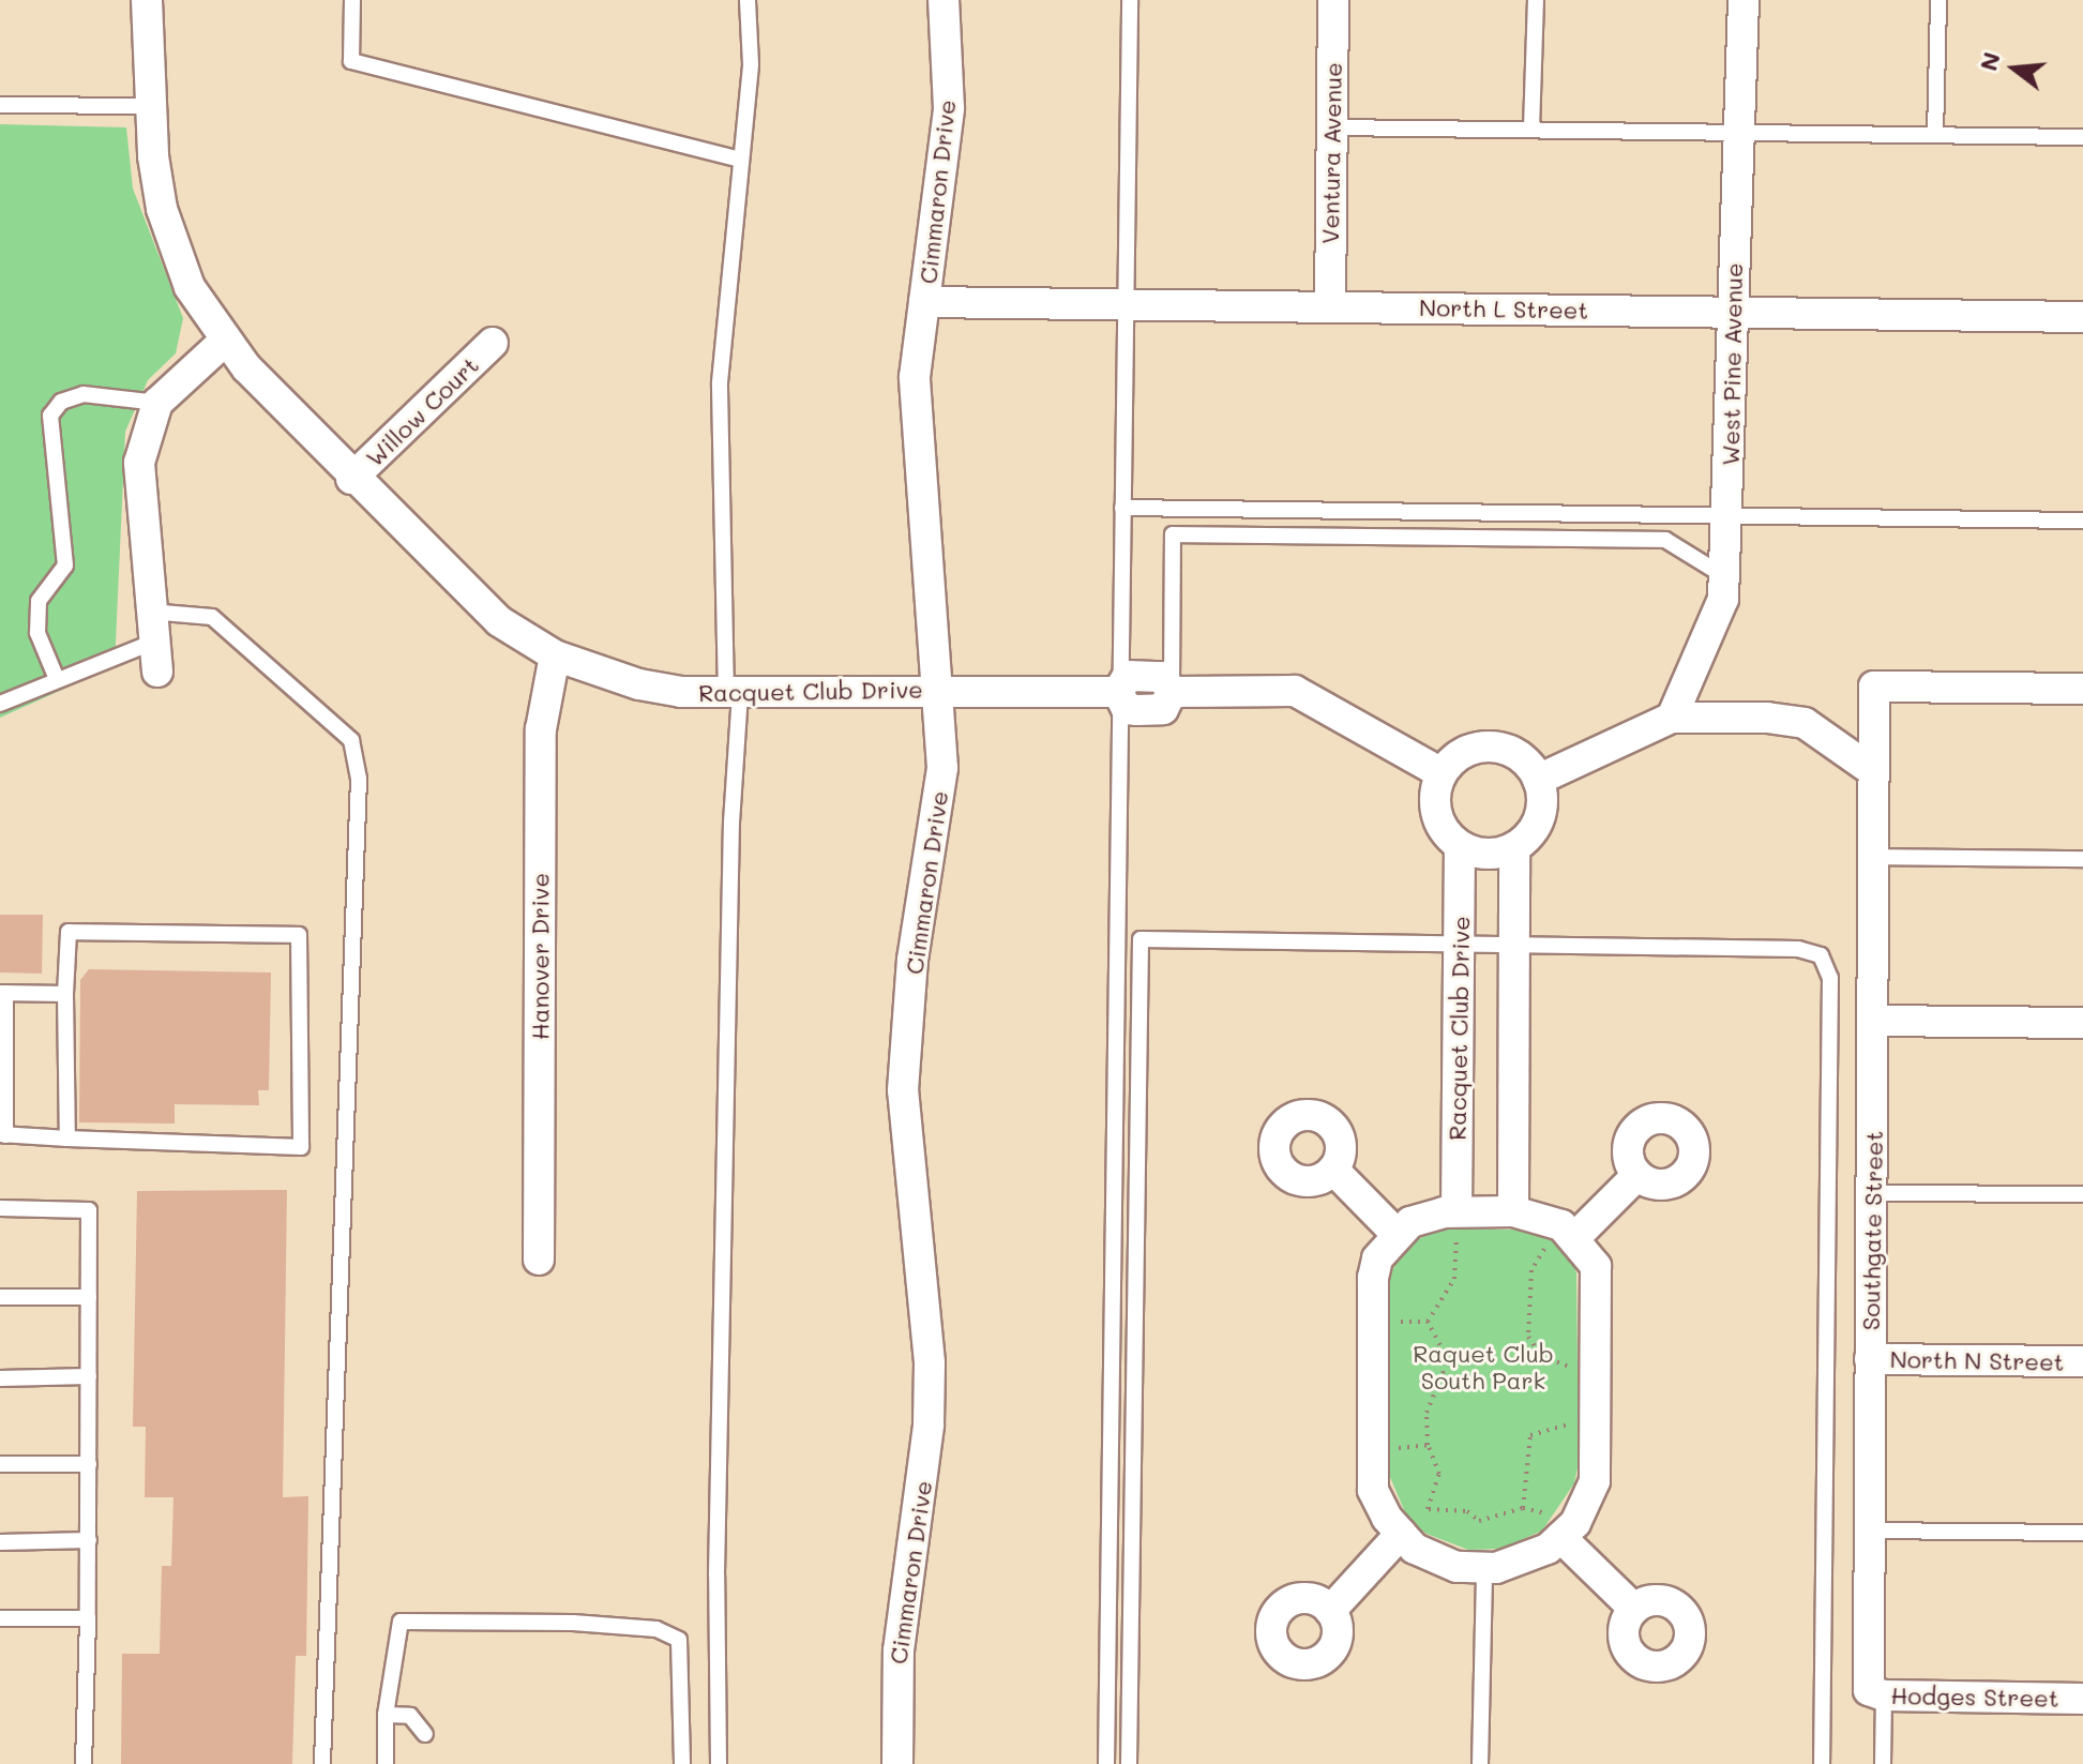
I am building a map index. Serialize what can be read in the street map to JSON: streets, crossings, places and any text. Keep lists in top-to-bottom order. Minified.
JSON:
{"streets":{"street":["Ventura Avenue","Cimmaron Drive","North L Street","West Pine Avenue","Willow Court","Racquet Club Drive","Hanover Drive","Southgate Street","North N Street","Hodges Street"]},"crossings":[["Ventura Avenue","North L Street"],["Cimmaron Drive","North L Street"],["Cimmaron Drive","Racquet Club Drive"],["North L Street","West Pine Avenue"],["Willow Court","Racquet Club Drive"],["Racquet Club Drive","Hanover Drive"],["Southgate Street","North N Street"],["Southgate Street","Hodges Street"]],"parks":["Raquet Club South Park"],"north":"left"}
